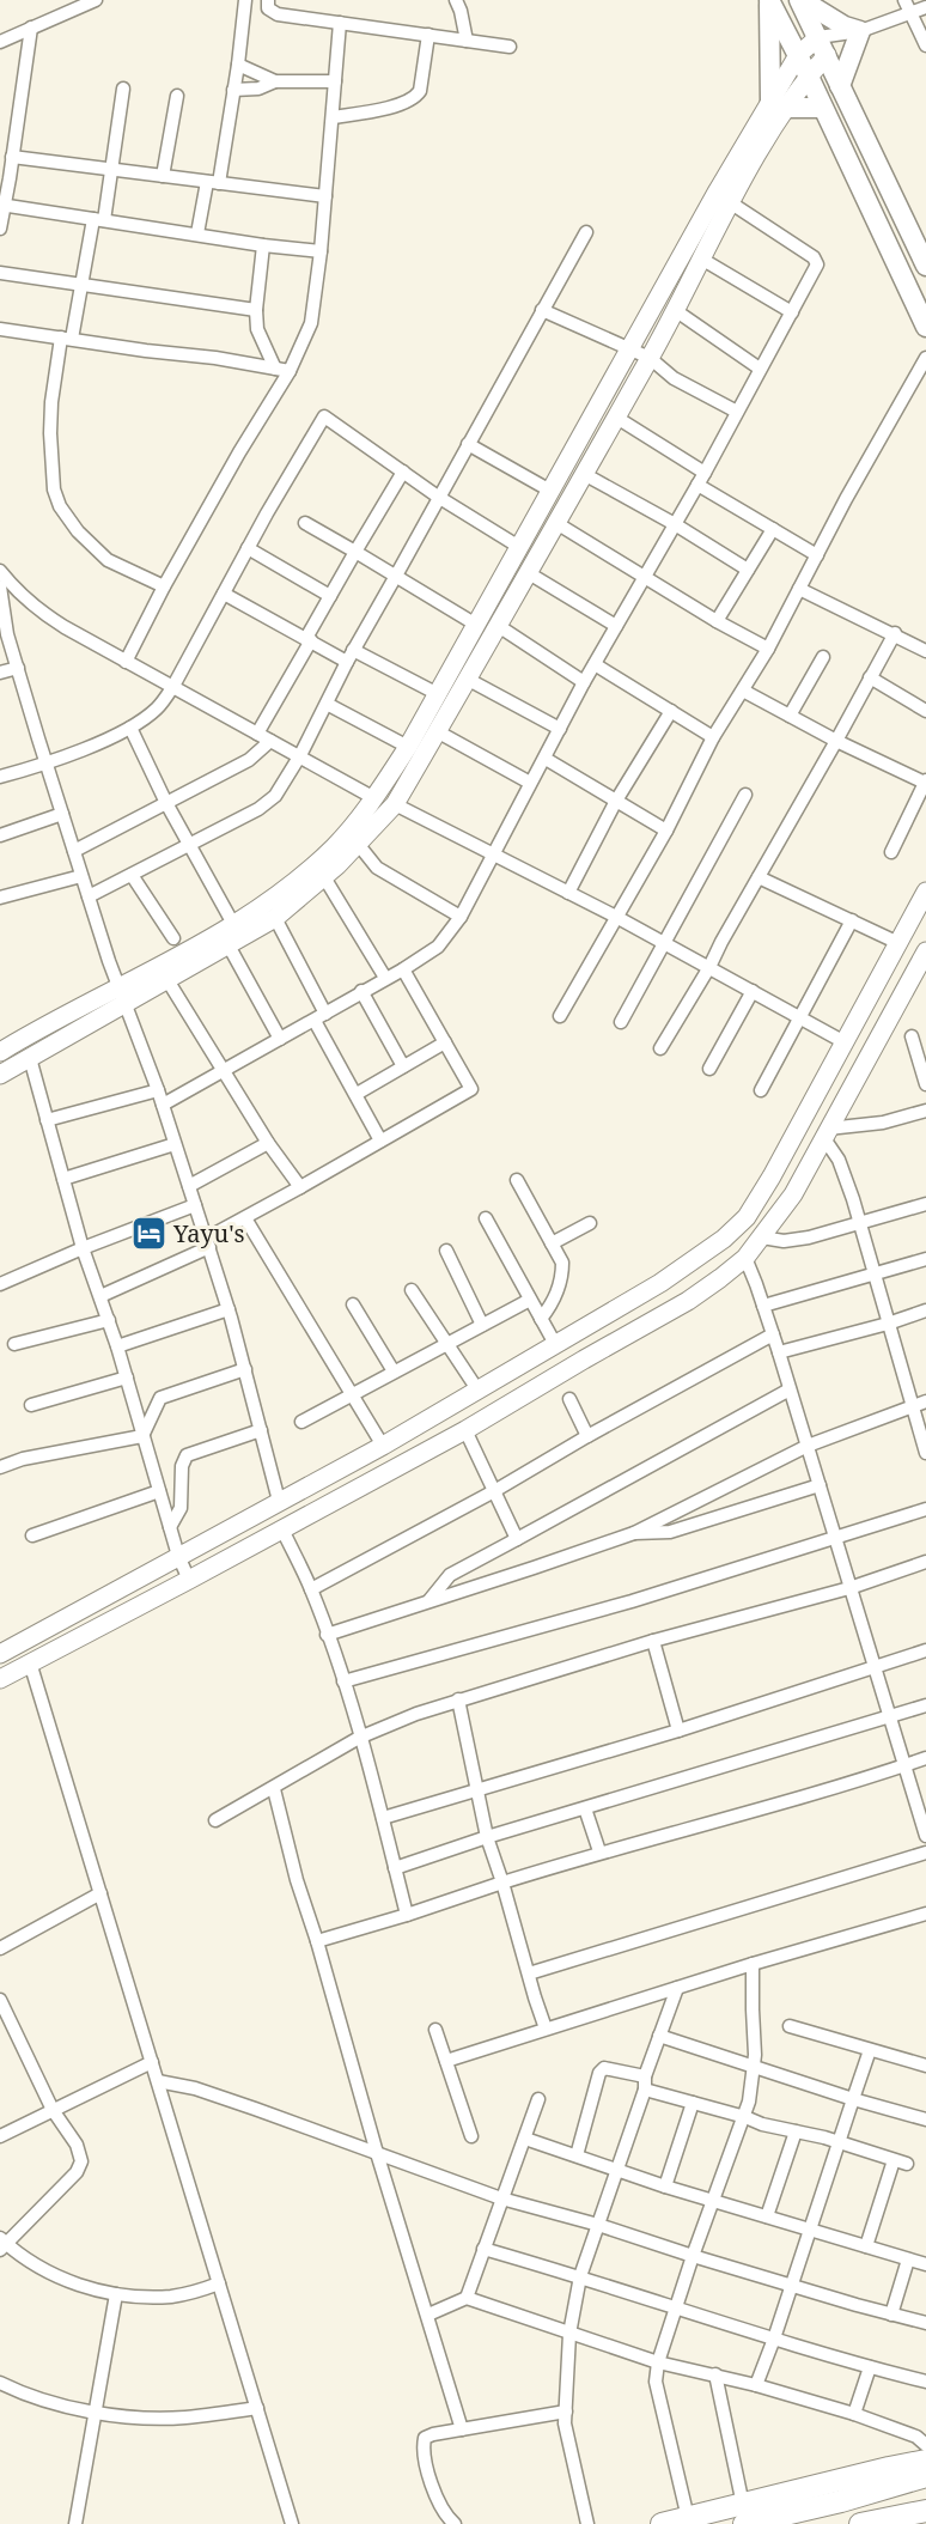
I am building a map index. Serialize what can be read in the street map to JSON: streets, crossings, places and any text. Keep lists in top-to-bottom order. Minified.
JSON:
{"places":{"hotel":["Yayu's"]}}
